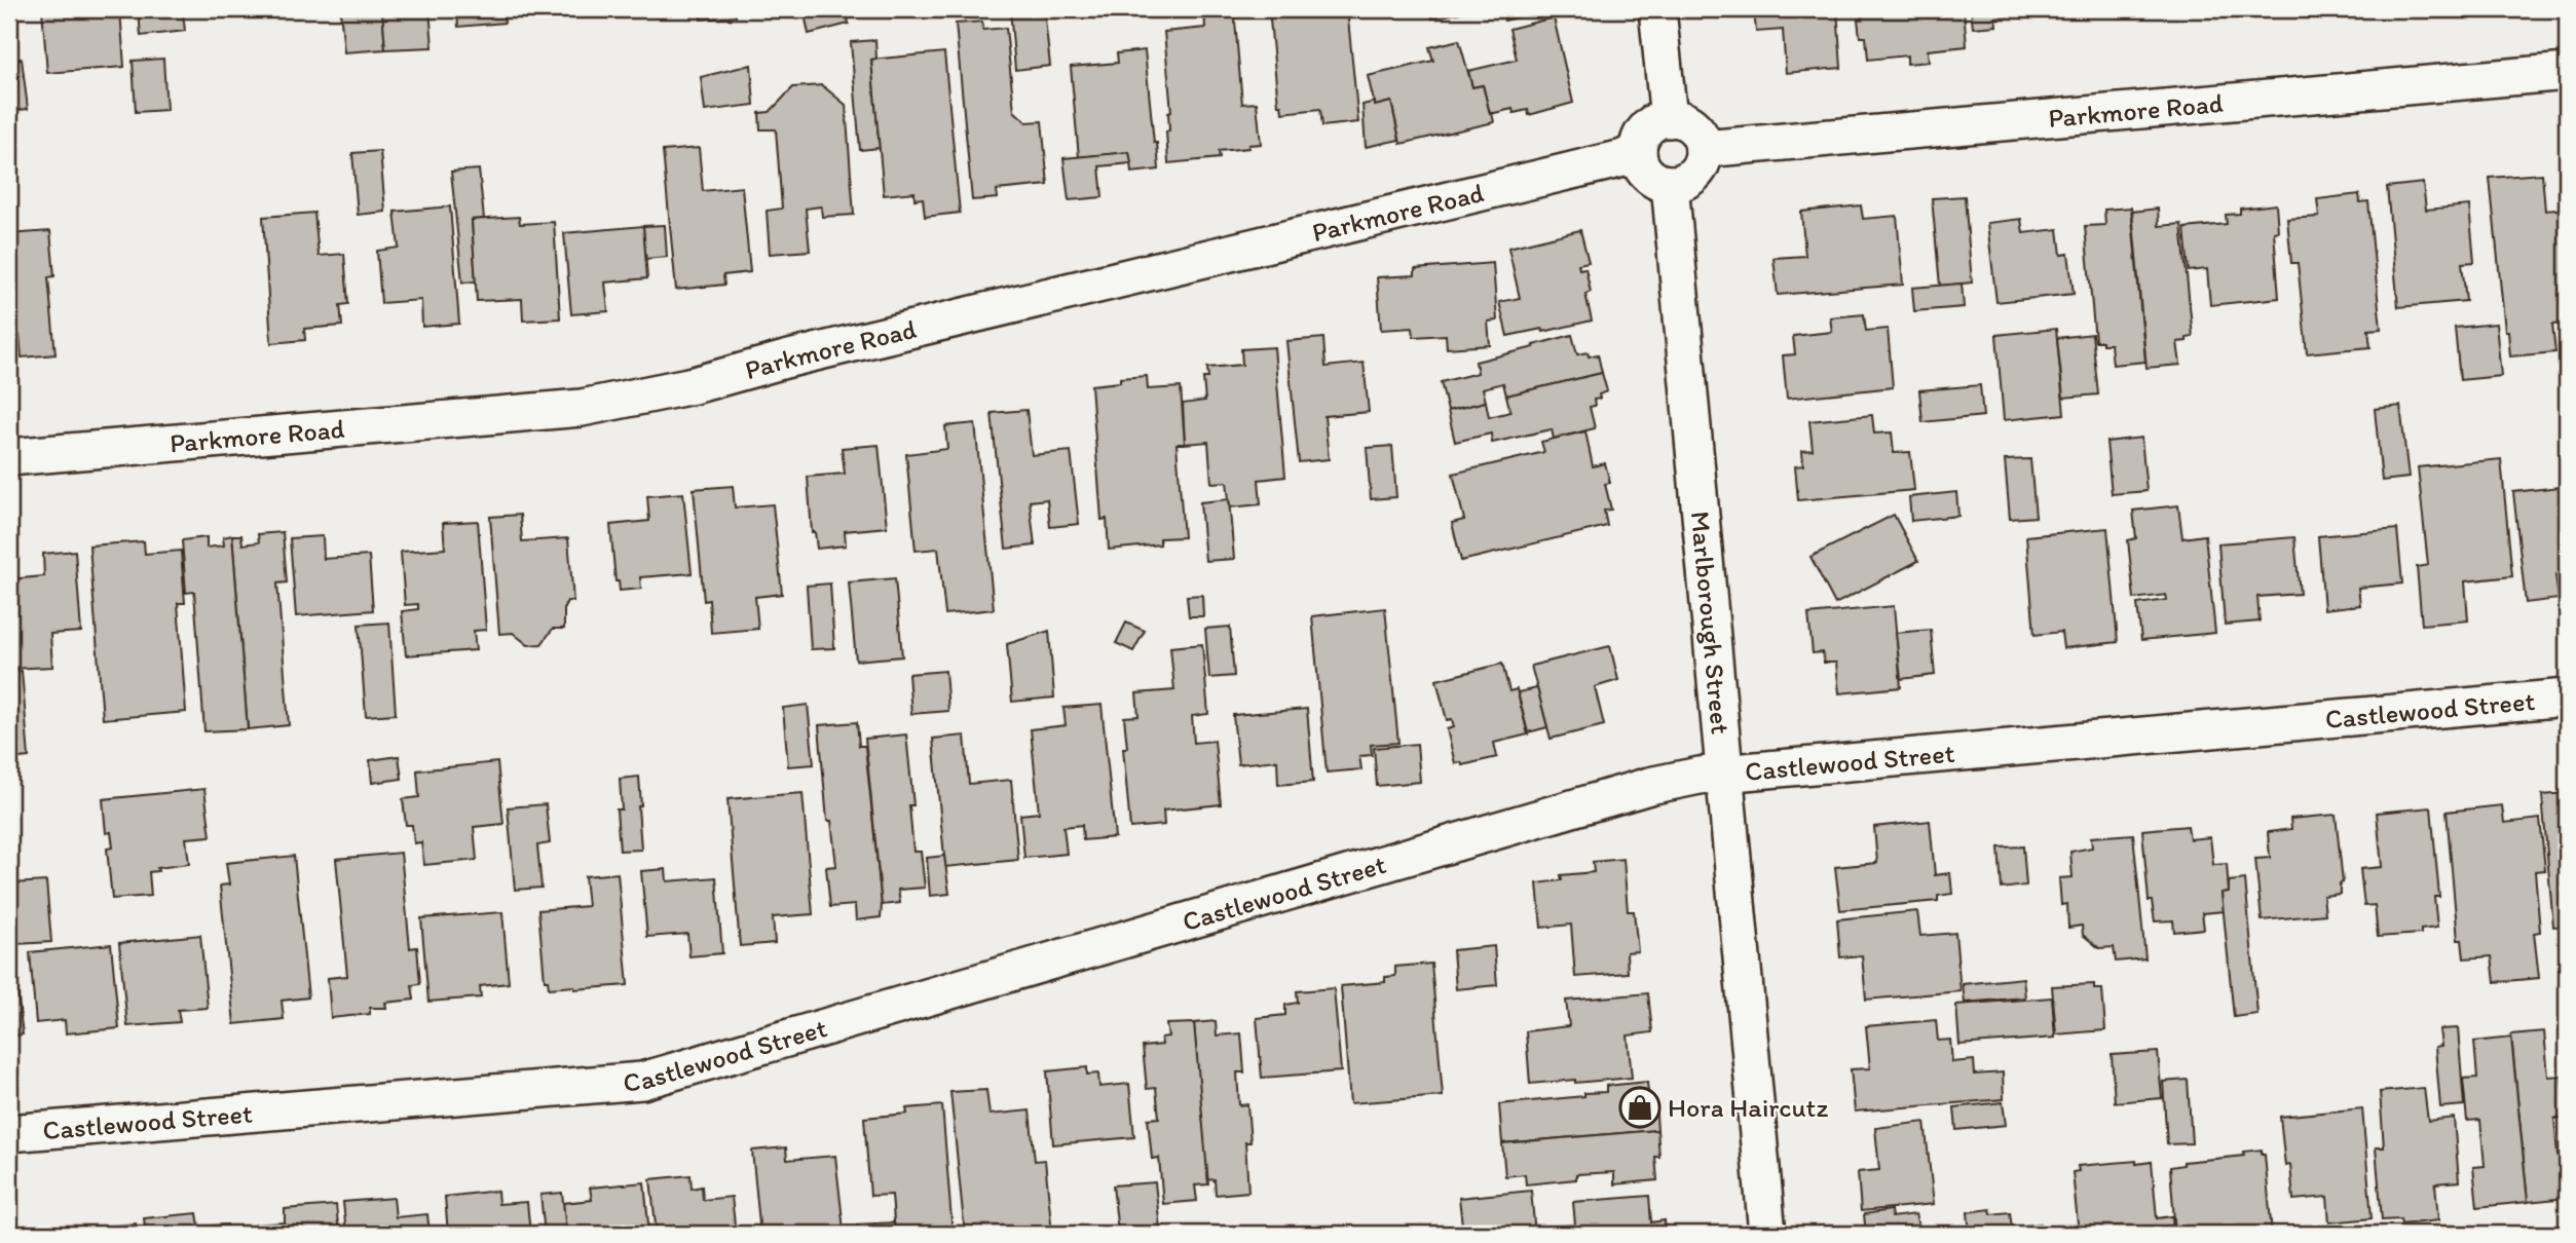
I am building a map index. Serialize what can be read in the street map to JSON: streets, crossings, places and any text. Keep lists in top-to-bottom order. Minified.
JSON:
{"streets":{"street":["Parkmore Road","Marlborough Street","Castlewood Street"]},"crossings":[["Parkmore Road","Marlborough Street"],["Marlborough Street","Castlewood Street"]],"places":{"shop":["Hora Haircutz"]}}
